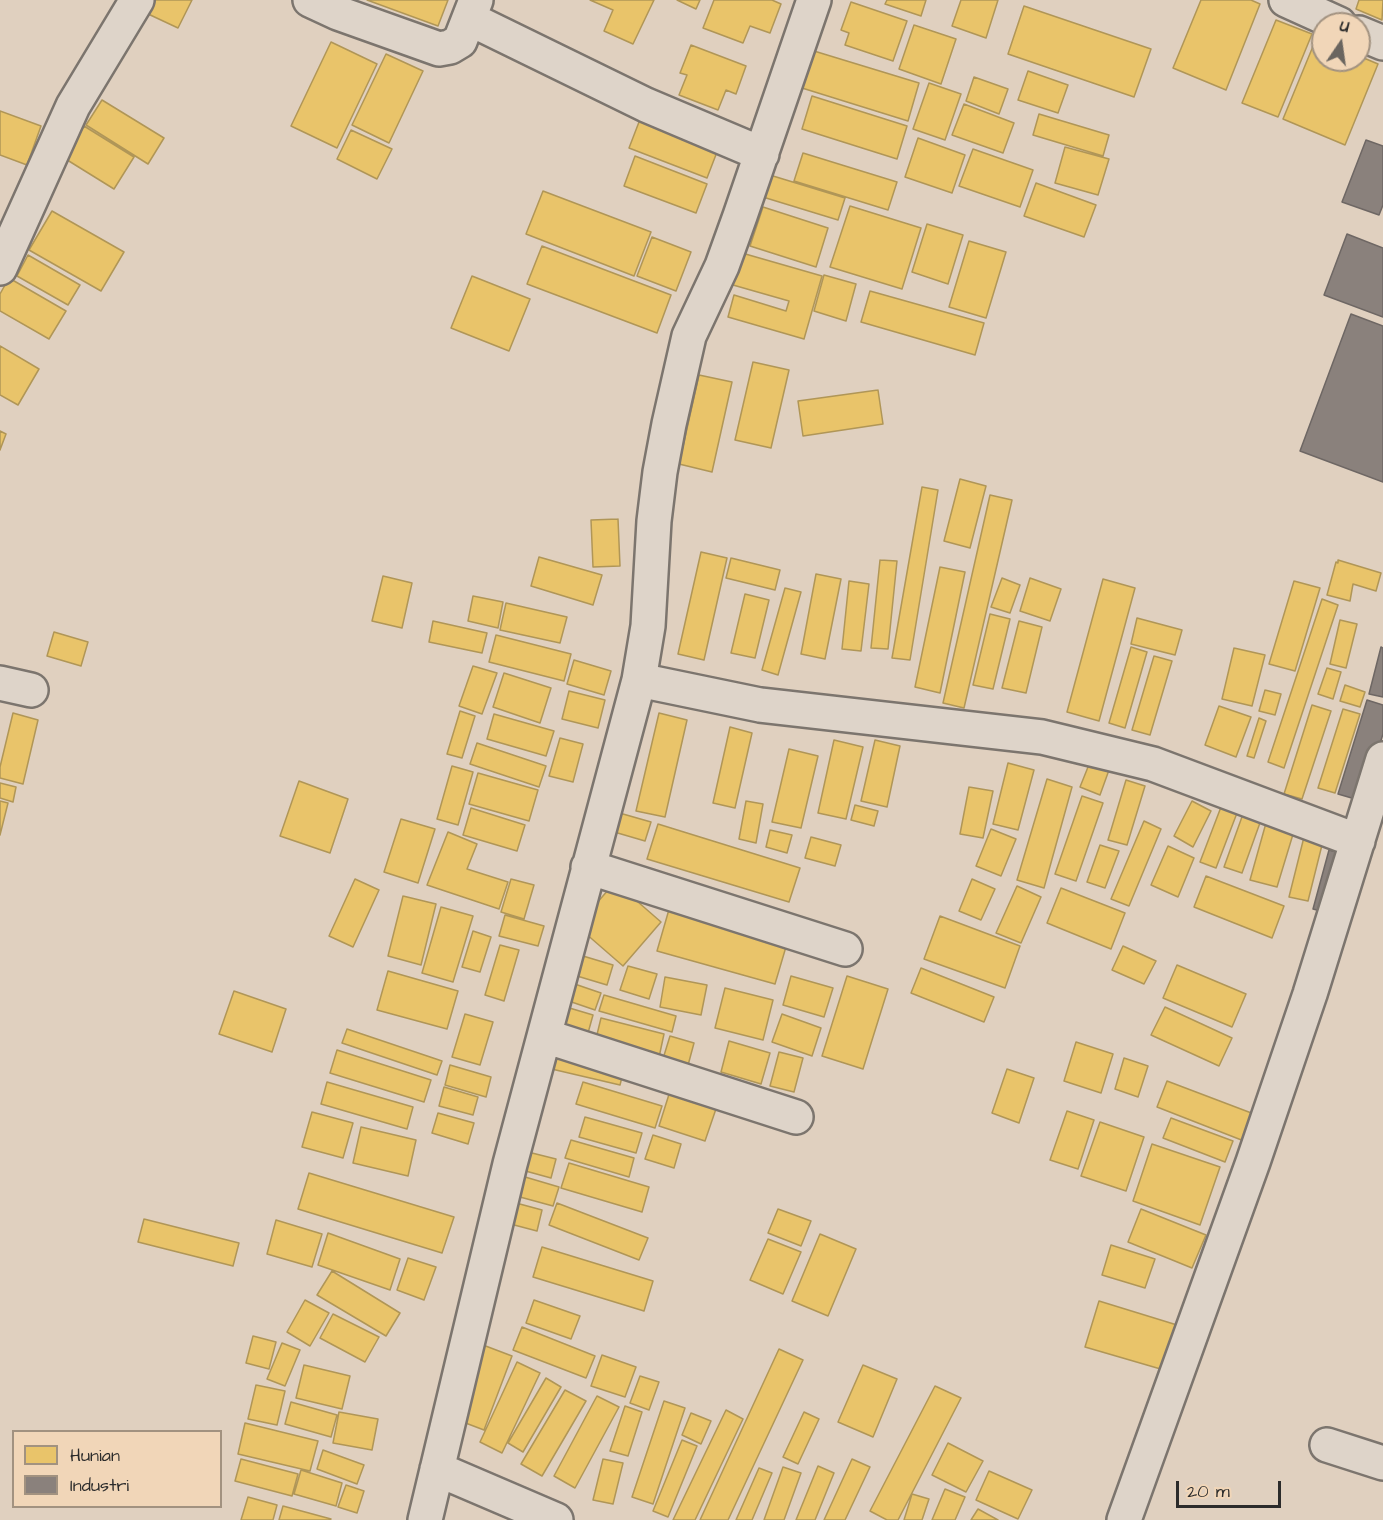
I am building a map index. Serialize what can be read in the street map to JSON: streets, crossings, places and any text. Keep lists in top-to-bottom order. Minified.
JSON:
{"legend":["Hunian","Industri"],"scale_bar":"20 m","north":"top"}
